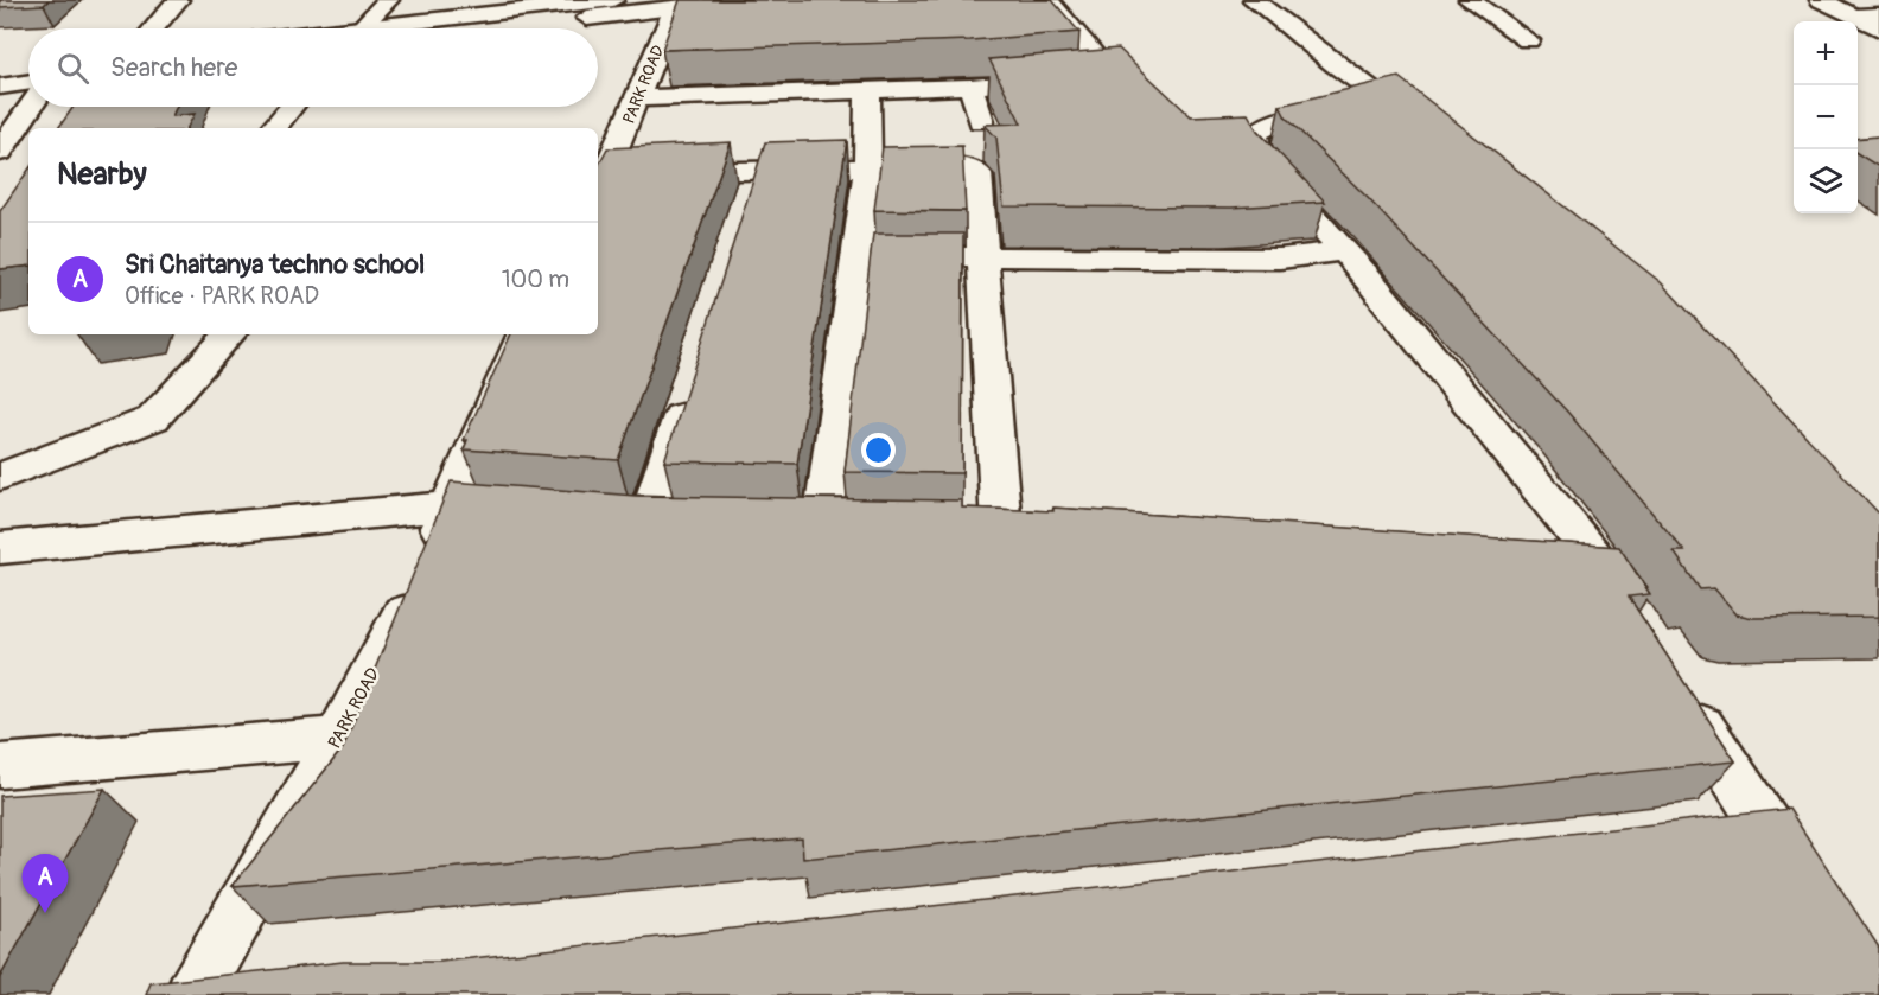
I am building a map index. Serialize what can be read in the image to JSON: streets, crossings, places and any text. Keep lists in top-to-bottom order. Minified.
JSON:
{"streets":{"street":["PARK ROAD"]},"page":{"map_buttons":["+","−"],"search":"Search here","heading":"Nearby","list":[{"mark":"A","name":"Sri Chaitanya techno school","note":"Office · PARK ROAD","value":"100 m"}],"pins":"A"}}
